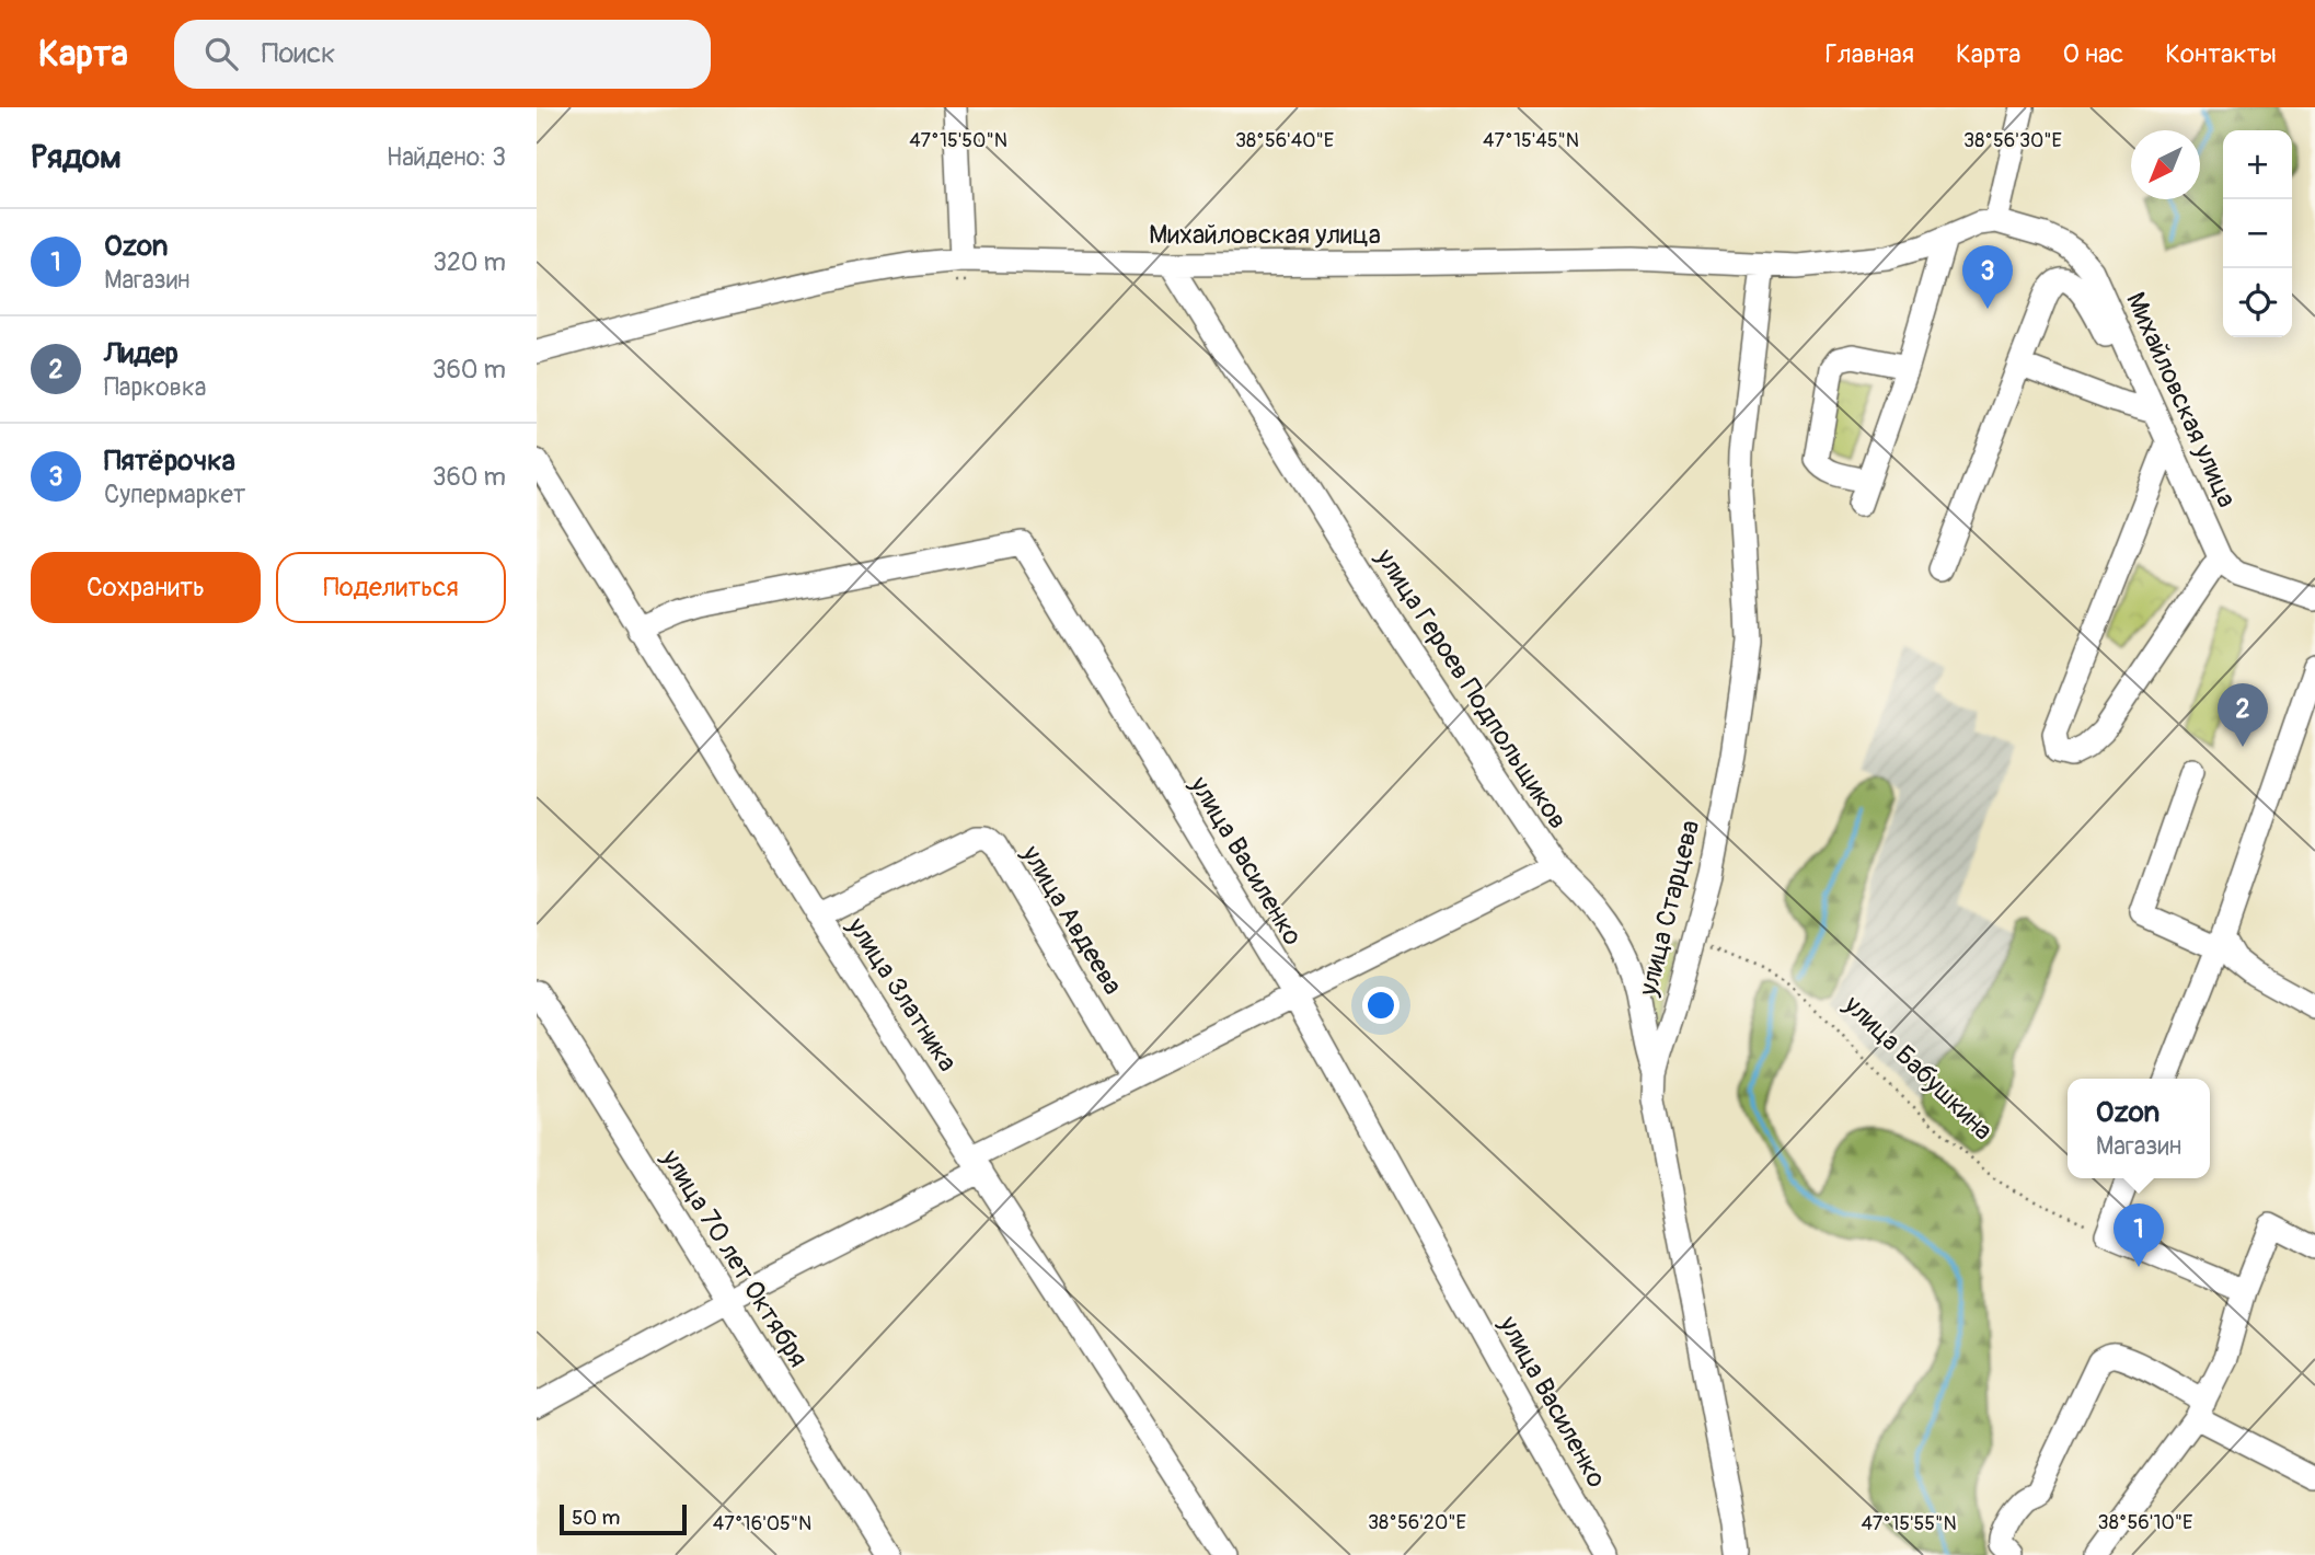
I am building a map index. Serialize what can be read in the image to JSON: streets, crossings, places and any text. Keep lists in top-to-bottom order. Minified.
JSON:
{"streets":{"street":["Михайловская улица","улица Героев Подпольщиков","улица Василенко","улица Старцева","улица Авдеева","улица Златника","улица 70 лет Октября"],"path":["улица Бабушкина"]},"crossings":[["Михайловская улица","улица Героев Подпольщиков"],["Михайловская улица","улица Старцева"],["улица Героев Подпольщиков","улица Василенко"],["улица Героев Подпольщиков","улица Авдеева"],["улица Героев Подпольщиков","улица Златника"],["улица Героев Подпольщиков","улица 70 лет Октября"],["улица Василенко","улица Златника"],["улица Старцева","улица Бабушкина"],["улица Авдеева","улица Златника"]],"scale_bar":"50 m","north":"bottom left","page":{"header":"Карта","search":"Поиск","nav":["Главная","Карта","О нас","Контакты"],"heading":["Рядом","Найдено: 3"],"map_buttons":["+","−"],"list":[{"mark":"1","name":"Ozon","note":"Магазин","value":"320 m"},{"mark":"2","name":"Лидер","note":"Парковка","value":"360 m"},{"mark":"3","name":"Пятёрочка","note":"Супермаркет","value":"360 m"}],"pins":["3","2","1"],"buttons":["Сохранить","Поделиться"],"popup":["Ozon","Магазин"],"scale":"50 m"},"coordinates":["47°15'50\"N","47°15'45\"N","38°56'40\"E","38°56'30\"E","38°56'20\"E","38°56'10\"E","47°16'05\"N","47°15'55\"N"]}
